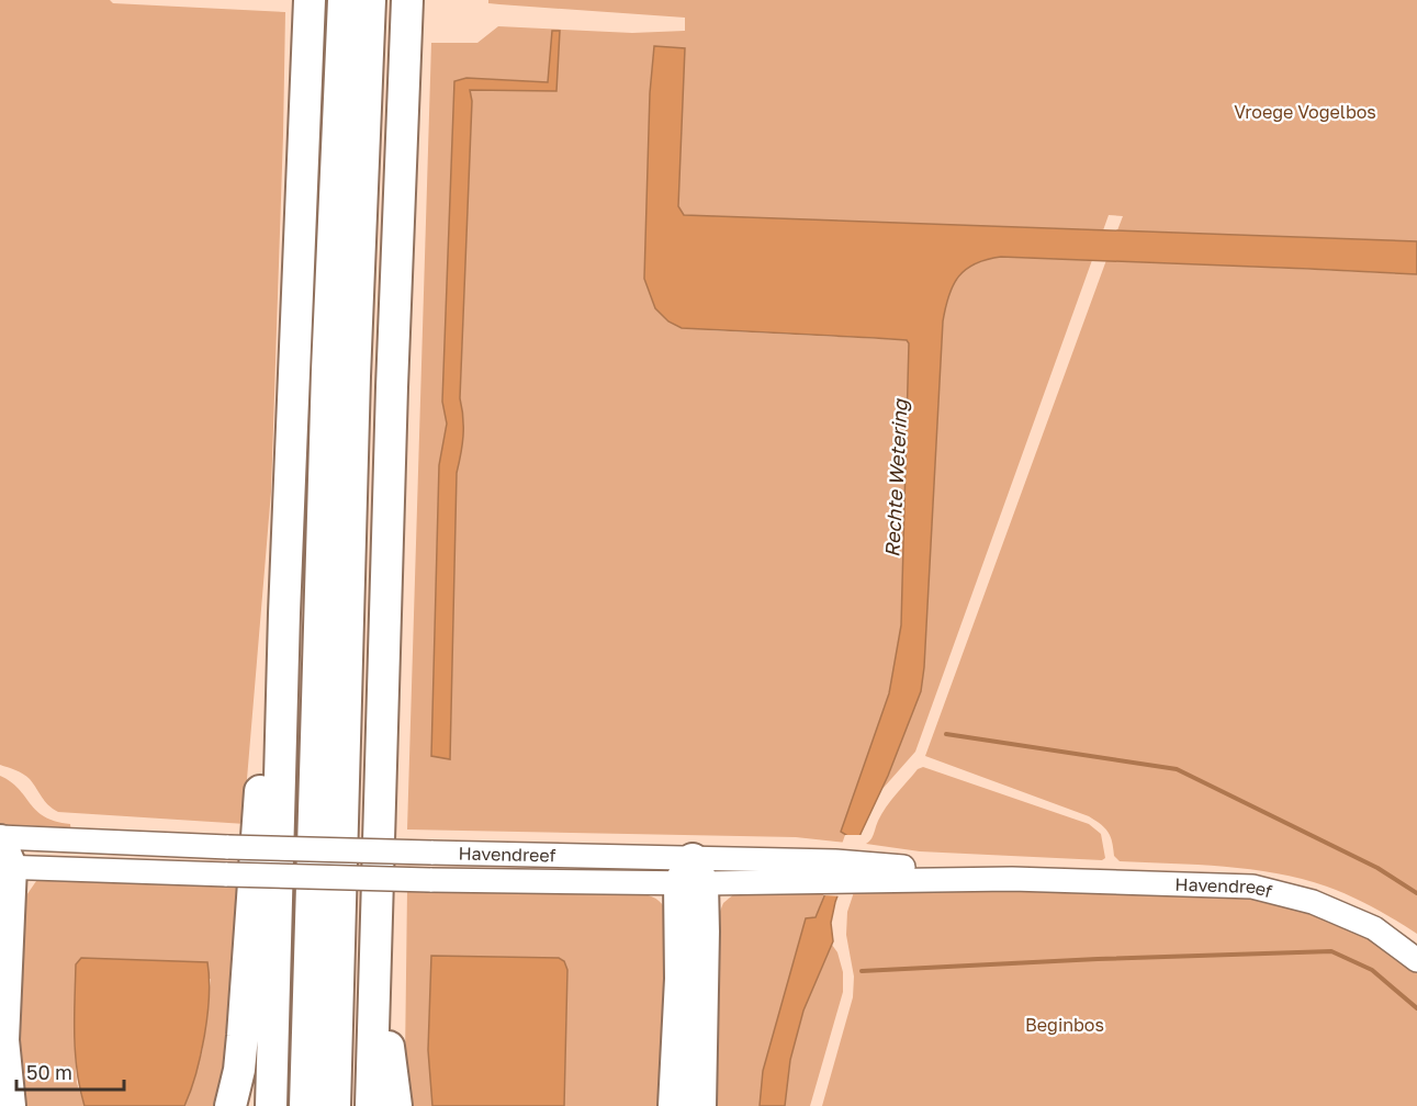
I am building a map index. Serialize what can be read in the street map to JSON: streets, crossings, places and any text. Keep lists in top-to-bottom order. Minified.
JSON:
{"streets":{"main road":["Havendreef"]},"water":["Rechte Wetering"],"parks":["Vroege Vogelbos","Beginbos"],"scale_bar":"50 m"}
